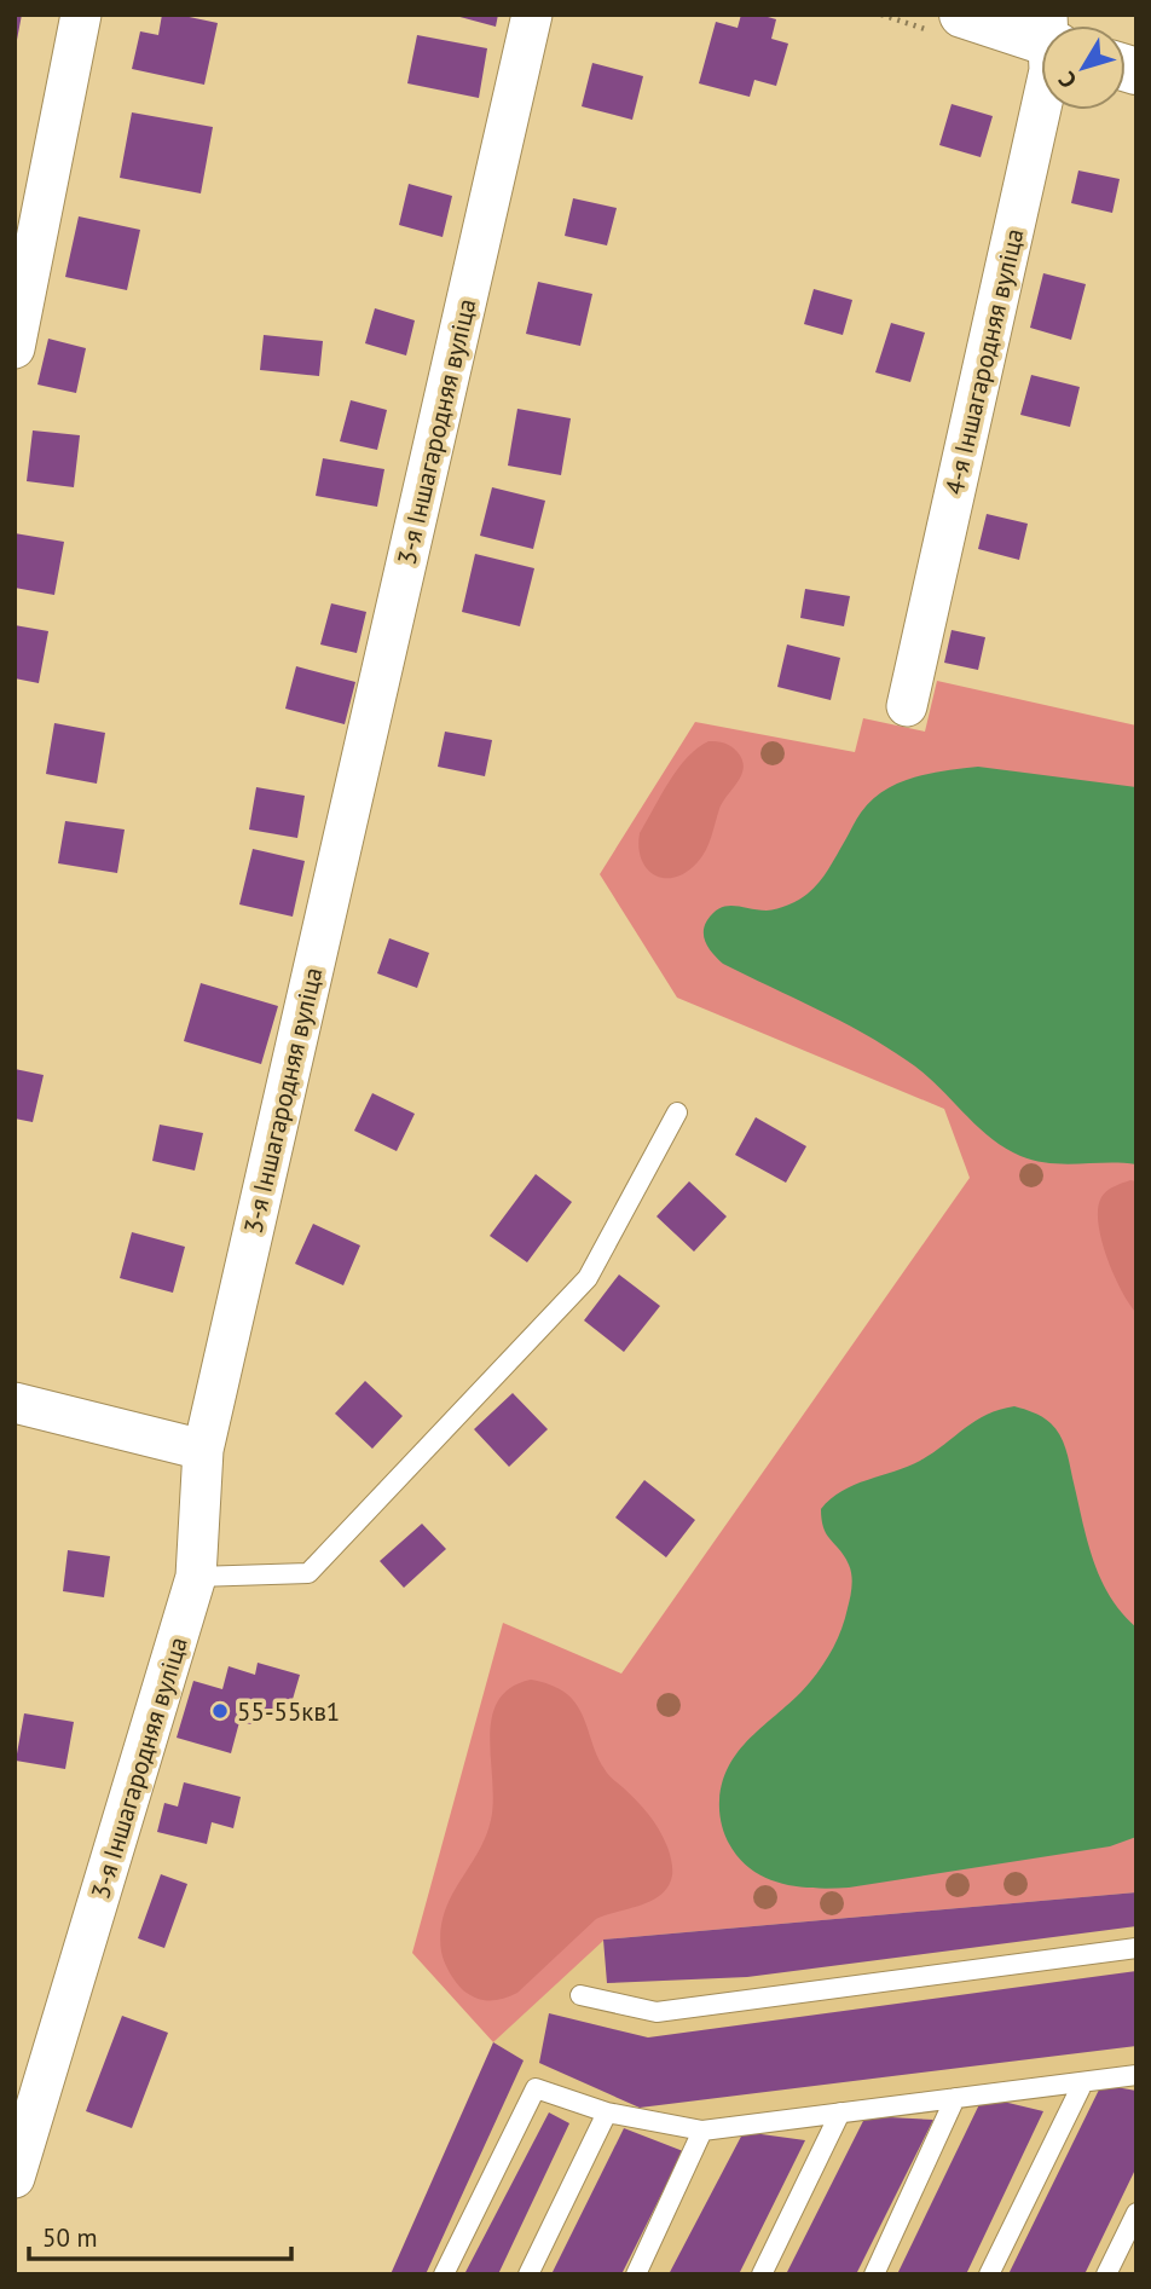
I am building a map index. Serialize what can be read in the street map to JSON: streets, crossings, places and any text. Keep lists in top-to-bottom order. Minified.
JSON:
{"streets":{"street":["4-я Іншагародняя вуліца","3-я Іншагародняя вуліца"]},"places":["55-55кв1"],"scale_bar":"50 m","north":"bottom left"}
